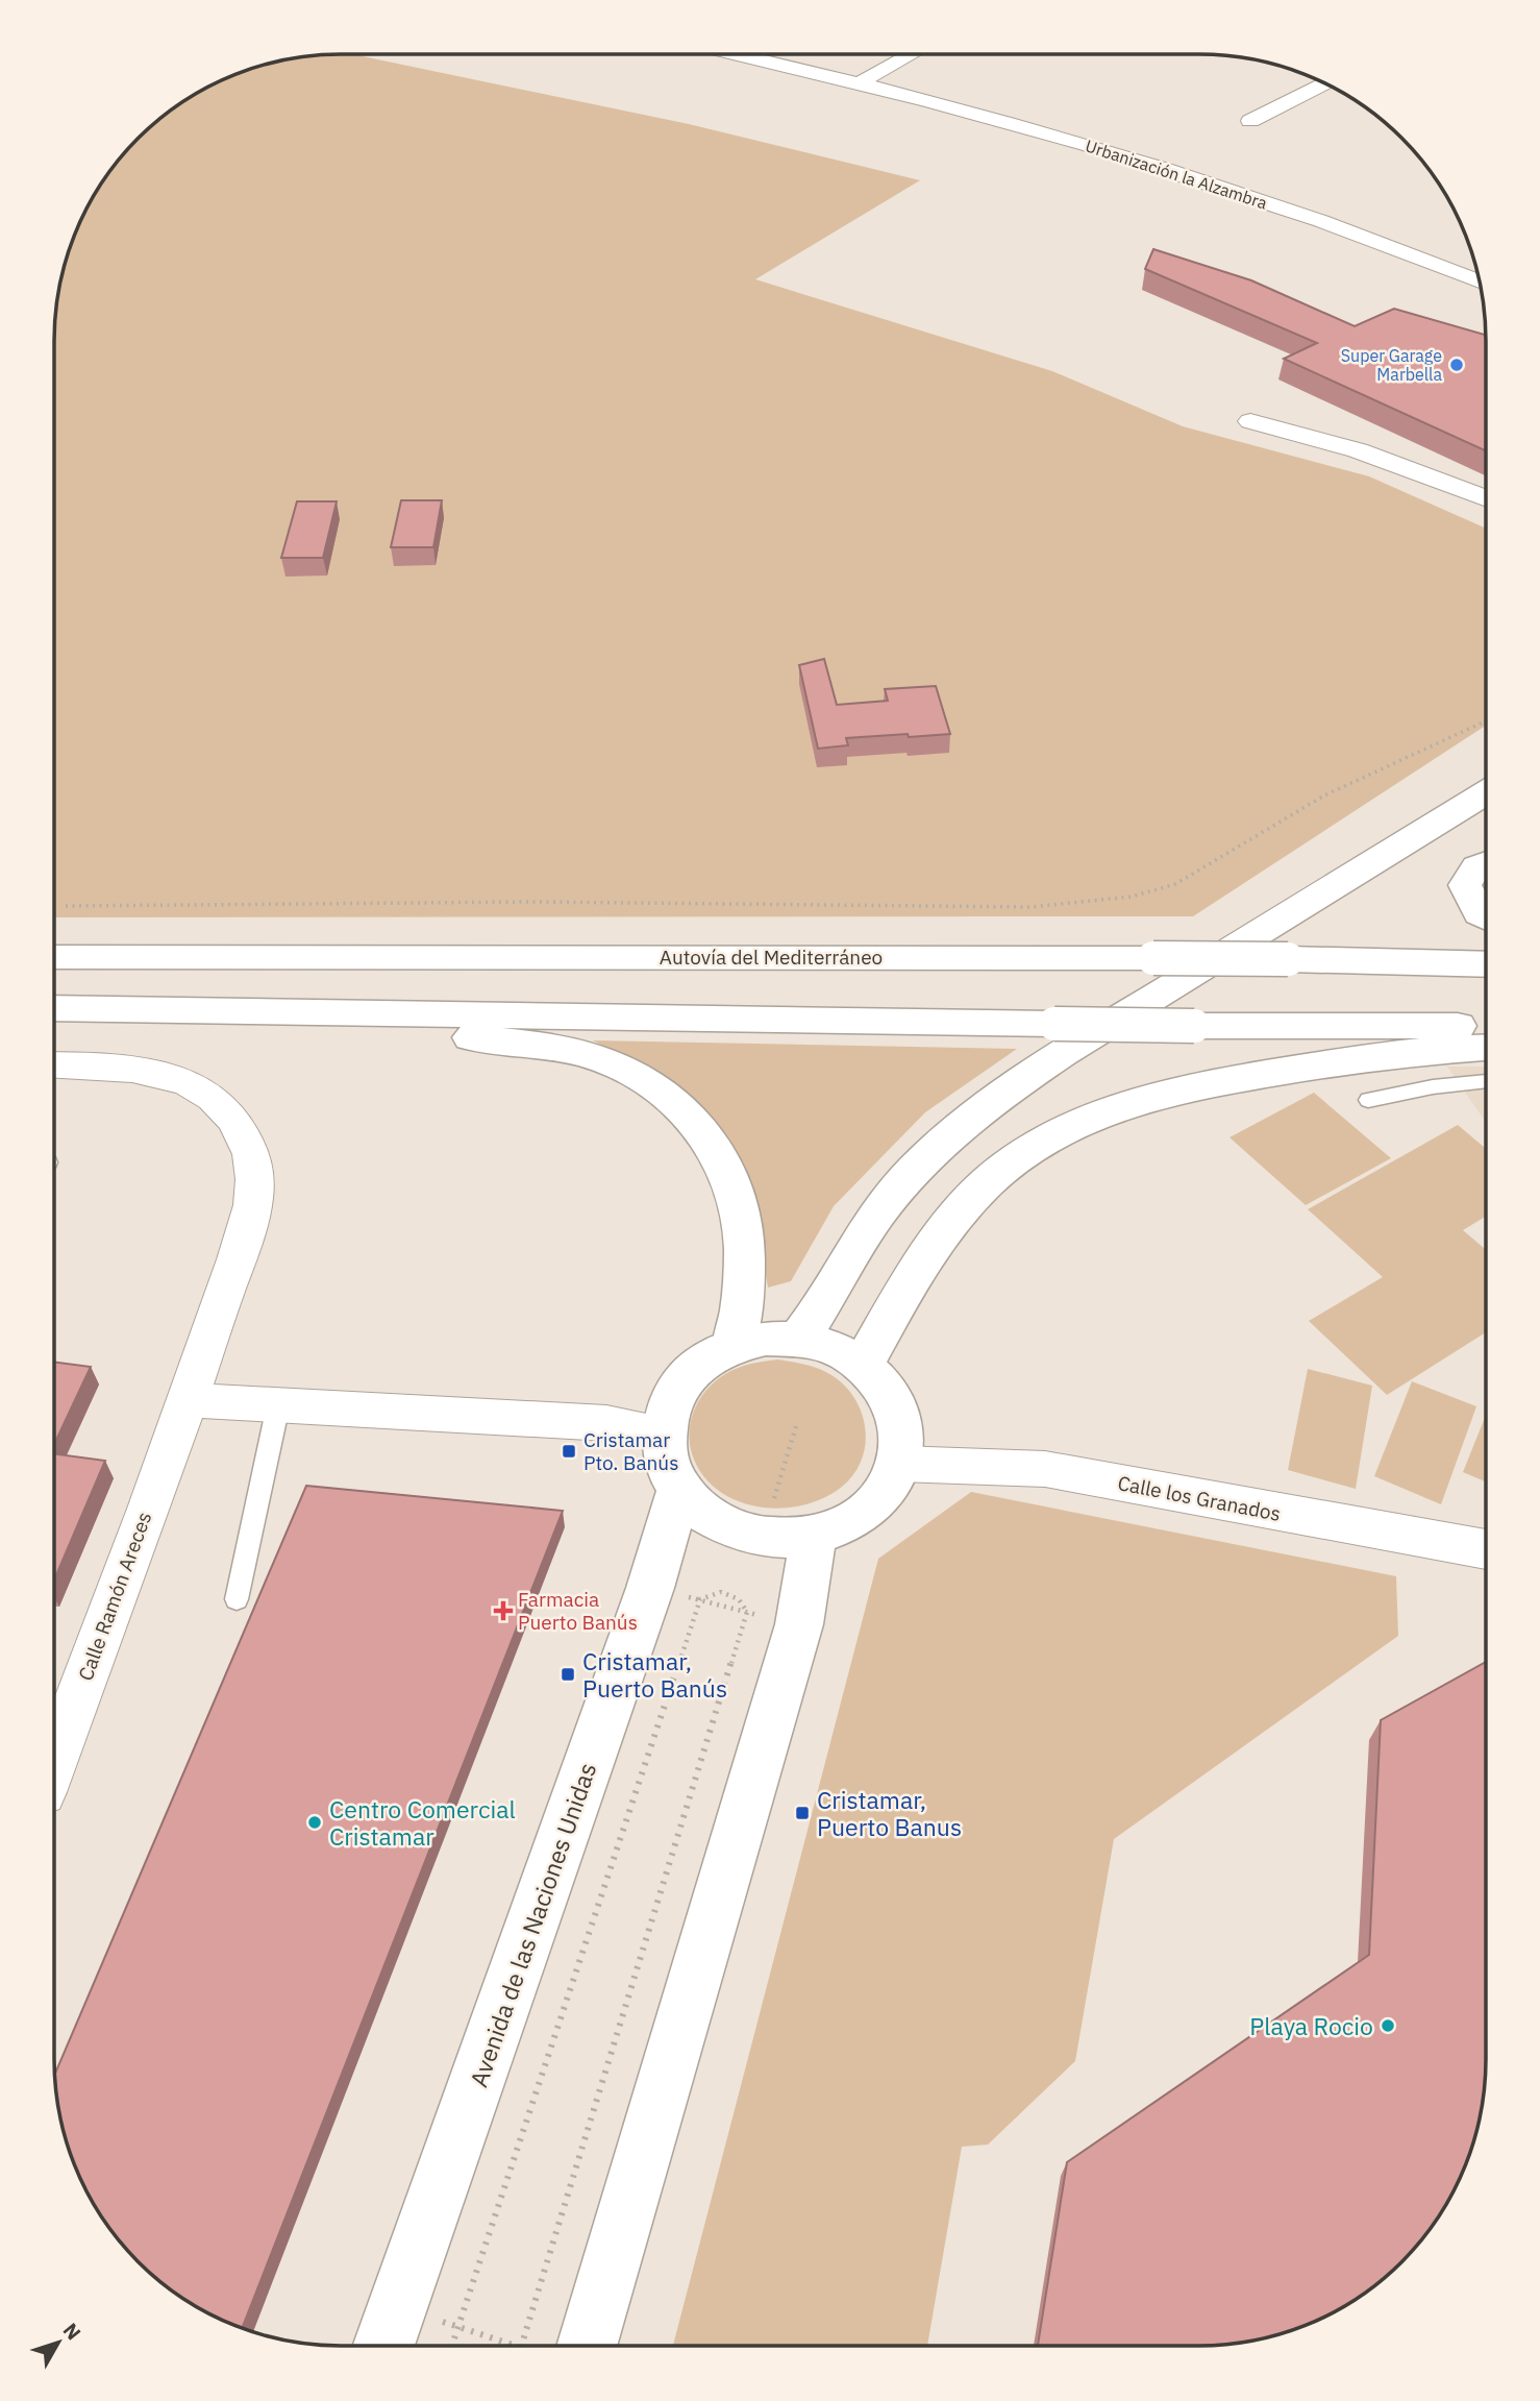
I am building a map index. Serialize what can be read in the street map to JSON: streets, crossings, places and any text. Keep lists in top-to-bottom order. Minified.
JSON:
{"streets":{"main road":["Autovía del Mediterráneo","Avenida de las Naciones Unidas"],"street":["Urbanización la Alzambra","Calle los Granados","Calle Ramón Areces"]},"crossings":[["Calle los Granados","Avenida de las Naciones Unidas"]],"places":{"other":["Super Garage Marbella","Centro Comercial Cristamar","Playa Rocio"],"transit":["Cristamar Pto. Banús","Cristamar, Puerto Banús","Cristamar, Puerto Banus"],"health":["Farmacia Puerto Banús"]},"north":"top right"}
